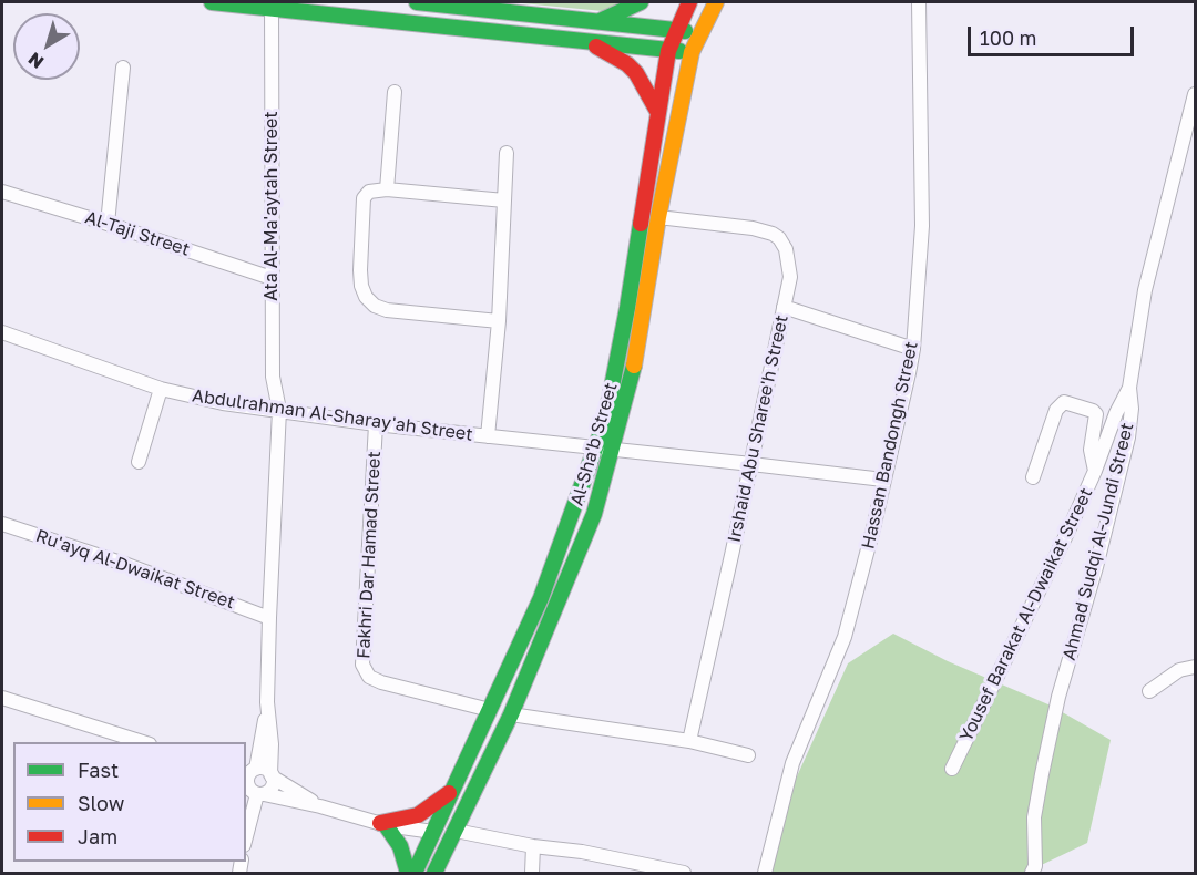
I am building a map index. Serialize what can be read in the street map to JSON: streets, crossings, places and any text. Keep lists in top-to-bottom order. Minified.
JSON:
{"streets":{"main road":["Al-Sha'b Street"],"street":["Ata Al-Ma'aytah Street","Al-Taji Street","Abdulrahman Al-Sharay'ah Street","Irshaid Abu Sharee'h Street","Hassan Bandongh Street","Ahmad Sudqi Al-Jundi Street","Fakhri Dar Hamad Street","Ru'ayq Al-Dwaikat Street","Yousef Barakat Al-Dwaikat Street"]},"crossings":[["Ata Al-Ma'aytah Street","Al-Taji Street"],["Ata Al-Ma'aytah Street","Abdulrahman Al-Sharay'ah Street"],["Abdulrahman Al-Sharay'ah Street","Irshaid Abu Sharee'h Street"],["Abdulrahman Al-Sharay'ah Street","Al-Sha'b Street"],["Abdulrahman Al-Sharay'ah Street","Hassan Bandongh Street"],["Abdulrahman Al-Sharay'ah Street","Fakhri Dar Hamad Street"],["Irshaid Abu Sharee'h Street","Al-Sha'b Street"],["Al-Sha'b Street","Fakhri Dar Hamad Street"],["Ahmad Sudqi Al-Jundi Street","Yousef Barakat Al-Dwaikat Street"]],"legend":["Fast","Slow","Jam"],"scale_bar":"100 m","north":"bottom left"}
